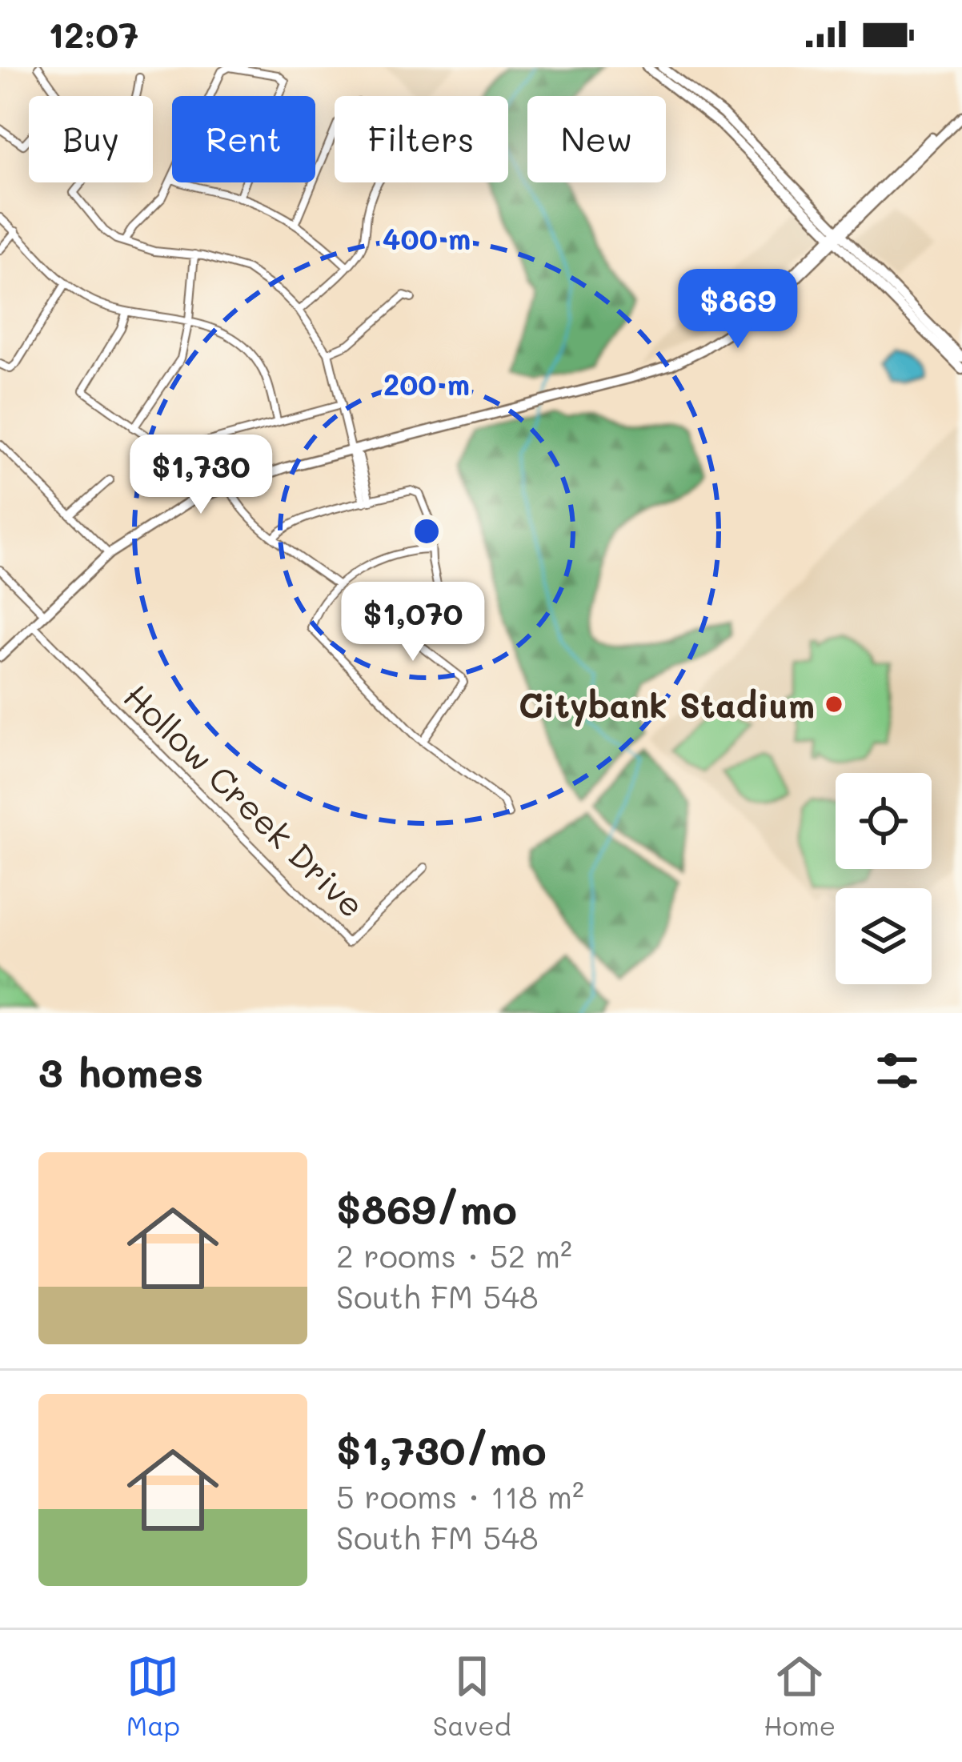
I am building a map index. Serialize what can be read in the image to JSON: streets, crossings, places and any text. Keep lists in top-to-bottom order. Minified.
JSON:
{"streets":{"street":["Hollow Creek Drive"]},"places":["Citybank Stadium"],"page":{"status":"12:07","chip":["Buy","Rent","Filters","New"],"price":["$869","$1,730","$1,070"],"heading":"3 homes","list":[{"name":"$869/mo","note":"2 rooms · 52 m² · South FM 548"},{"name":"$1,730/mo","note":"5 rooms · 118 m² · South FM 548"}],"tabs":["Map","Saved","Home"]},"rings":["400 m","200 m"]}
